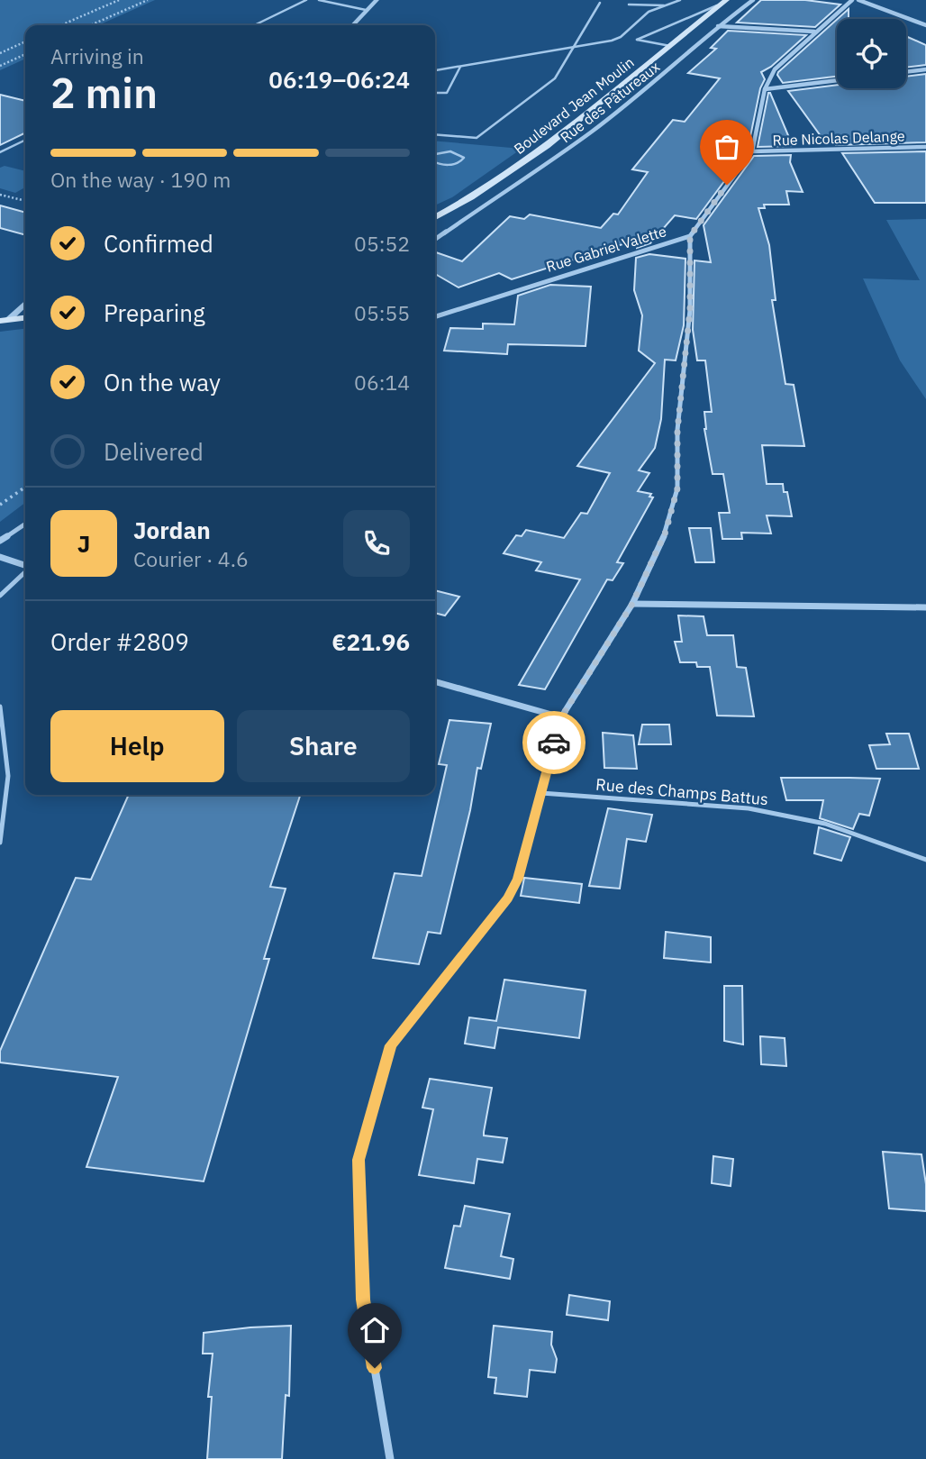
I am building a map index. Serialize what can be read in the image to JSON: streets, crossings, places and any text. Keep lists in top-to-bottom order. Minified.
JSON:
{"streets":{"main road":["Boulevard Jean Moulin"],"street":["Rue des Pâtureaux","Rue Nicolas Delange","Rue Gabriel Valette"],"lane":["Rue des Champs Battus"]},"crossings":[["Rue Nicolas Delange","Rue Gabriel Valette"]],"page":{"heading":["2 min","Arriving in","06:19–06:24"],"panel":["Jordan","Courier · 4.6","Order #2809","€21.96"],"bar":"On the way · 190 m","list":[["Confirmed","05:52"],["Preparing","05:55"],["On the way","06:14"],"Delivered"],"round":"J","buttons":["Help","Share"]}}
